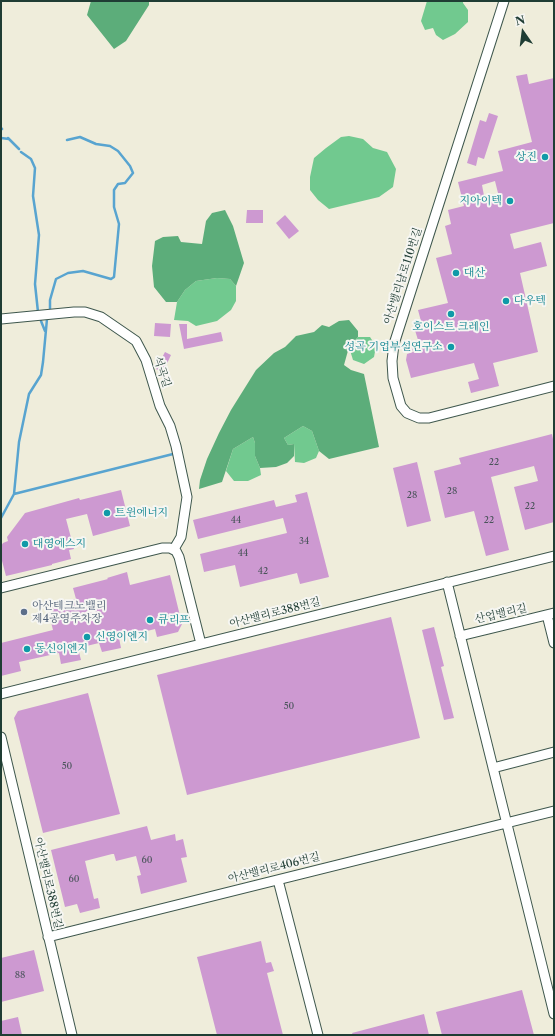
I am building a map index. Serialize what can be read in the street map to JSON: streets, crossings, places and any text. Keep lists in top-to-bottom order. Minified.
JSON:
{"streets":{"street":["아산밸리남로110번길","석곡길","아산밸리로388번길","산업밸리길","아산밸리로406번길"]},"crossings":[["아산밸리로388번길","아산밸리로406번길"]],"places":["상진","지아이텍","대산","다우텍","호이스트 크레인","성곡 기업부설연구소","트윈에너지","대영에스지","아산테크노밸리 제4공영주차장","큐리프","신영이엔지","동신이엔지"],"house_numbers":["22","28","28","22","44","22","34","44","42","50","50","60","60","88"],"north":"top"}
